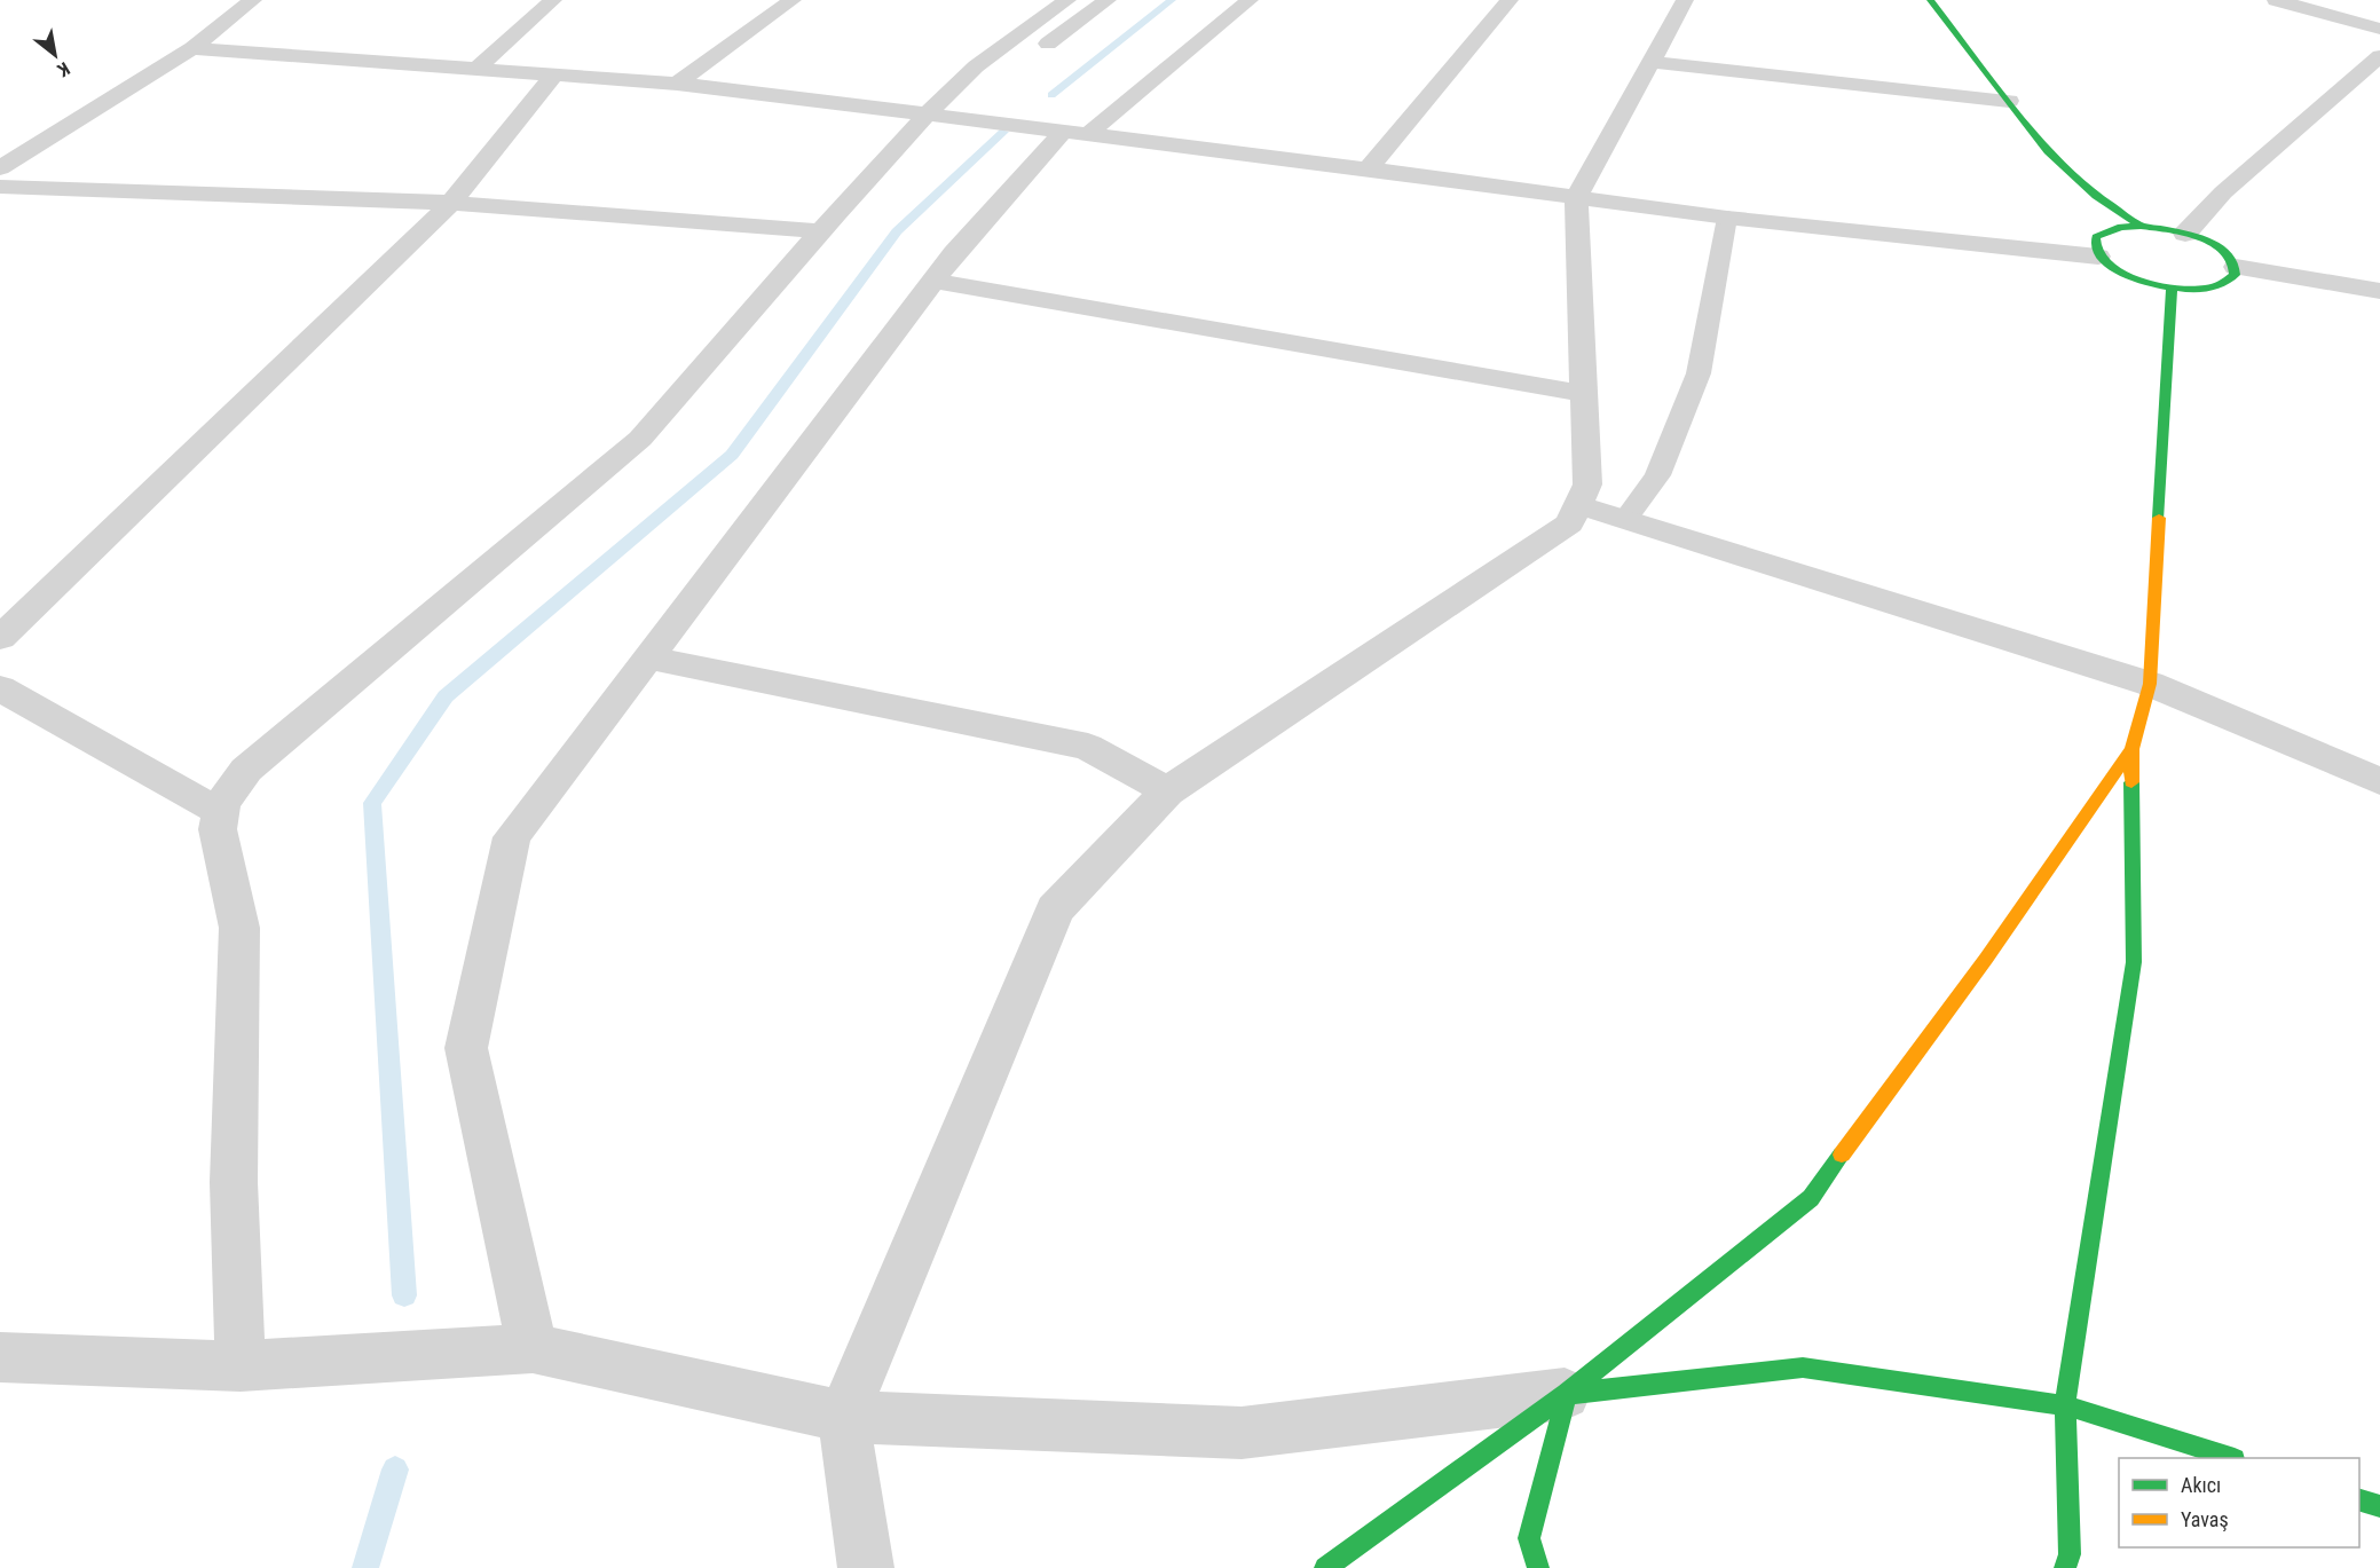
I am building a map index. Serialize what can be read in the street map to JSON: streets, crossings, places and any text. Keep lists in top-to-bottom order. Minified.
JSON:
{"legend":["Akıcı","Yavaş"],"north":"bottom right"}
